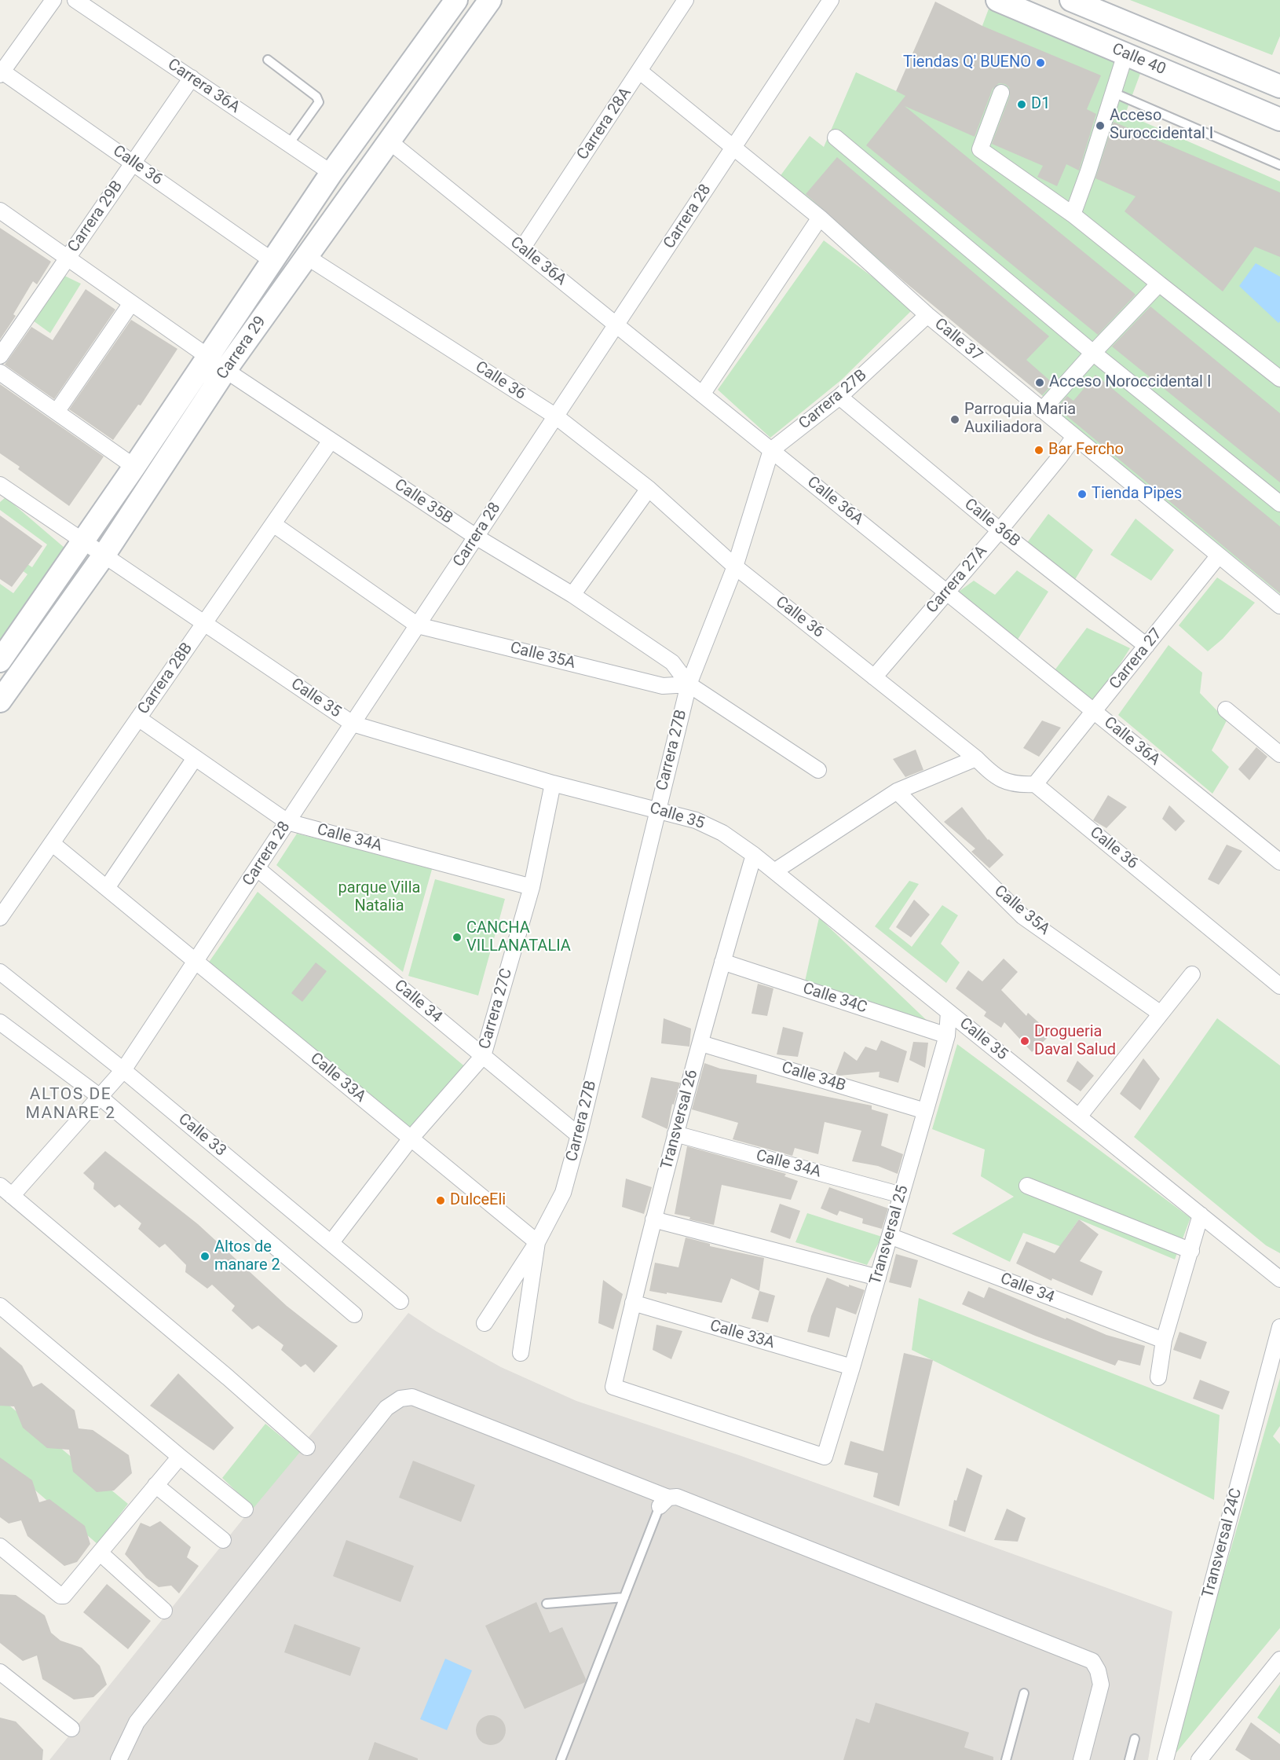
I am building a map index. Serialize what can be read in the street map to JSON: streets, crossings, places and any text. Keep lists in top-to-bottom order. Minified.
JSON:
{"streets":{"main road":["Calle 40","Carrera 29"],"street":["Carrera 36A","Carrera 28A","Calle 36","Carrera 29B","Carrera 28","Calle 36A","Calle 37","Carrera 27B","Calle 35B","Calle 36B","Carrera 27A","Calle 35A","Carrera 27","Carrera 28B","Calle 35","Calle 34A","Calle 34C","Calle 34","Carrera 27C","Calle 34B","Calle 33A","Transversal 26","Calle 33","Transversal 25","Transversal 24C"]},"crossings":[["Carrera 36A","Carrera 29B"],["Carrera 36A","Carrera 29"],["Carrera 28A","Calle 36A"],["Carrera 28A","Calle 37"],["Calle 36","Carrera 29B"],["Calle 36","Carrera 28"],["Calle 36","Carrera 29"],["Calle 36","Carrera 27B"],["Calle 36","Carrera 27A"],["Calle 36","Carrera 27"],["Carrera 28","Calle 36A"],["Carrera 28","Calle 37"],["Carrera 28","Calle 35B"],["Carrera 28","Calle 35A"],["Carrera 28","Calle 35"],["Carrera 28","Calle 34A"],["Carrera 28","Calle 34"],["Carrera 28","Calle 33A"],["Carrera 28","Calle 33"],["Calle 36A","Carrera 29"],["Calle 36A","Carrera 27B"],["Calle 36A","Carrera 27A"],["Calle 36A","Carrera 27"],["Calle 37","Carrera 27B"],["Calle 37","Carrera 27A"],["Calle 37","Carrera 27"],["Carrera 29","Calle 35B"],["Carrera 29","Calle 35"],["Carrera 27B","Calle 35B"],["Carrera 27B","Calle 36B"],["Carrera 27B","Calle 35A"],["Carrera 27B","Calle 35"],["Carrera 27B","Calle 34"],["Carrera 27B","Calle 33A"],["Calle 35B","Calle 35A"],["Calle 35B","Carrera 28B"],["Calle 36B","Carrera 27A"],["Calle 36B","Carrera 27"],["Calle 35A","Carrera 28B"],["Carrera 28B","Calle 35"],["Carrera 28B","Calle 34A"],["Carrera 28B","Calle 33A"],["Calle 35","Carrera 27C"],["Calle 35","Transversal 26"],["Calle 35","Transversal 25"],["Calle 34A","Carrera 27C"],["Calle 34A","Transversal 26"],["Calle 34A","Transversal 25"],["Calle 34C","Transversal 26"],["Calle 34C","Transversal 25"],["Calle 34","Carrera 27C"],["Calle 34","Transversal 25"],["Carrera 27C","Calle 33A"],["Carrera 27C","Calle 33"],["Calle 34B","Transversal 26"],["Calle 34B","Transversal 25"],["Calle 33A","Transversal 26"],["Calle 33A","Transversal 25"],["Transversal 26","Transversal 25"]],"districts":["ALTOS DE MANARE 2"],"parks":["parque Villa Natalia"],"places":["Tiendas Q' BUENO","D1","Acceso Suroccidental I","Acceso Noroccidental I","Parroquia Maria Auxiliadora","Bar Fercho","Tienda Pipes","CANCHA VILLANATALIA","Drogueria Daval Salud","DulceEli","Altos de manare 2"]}
